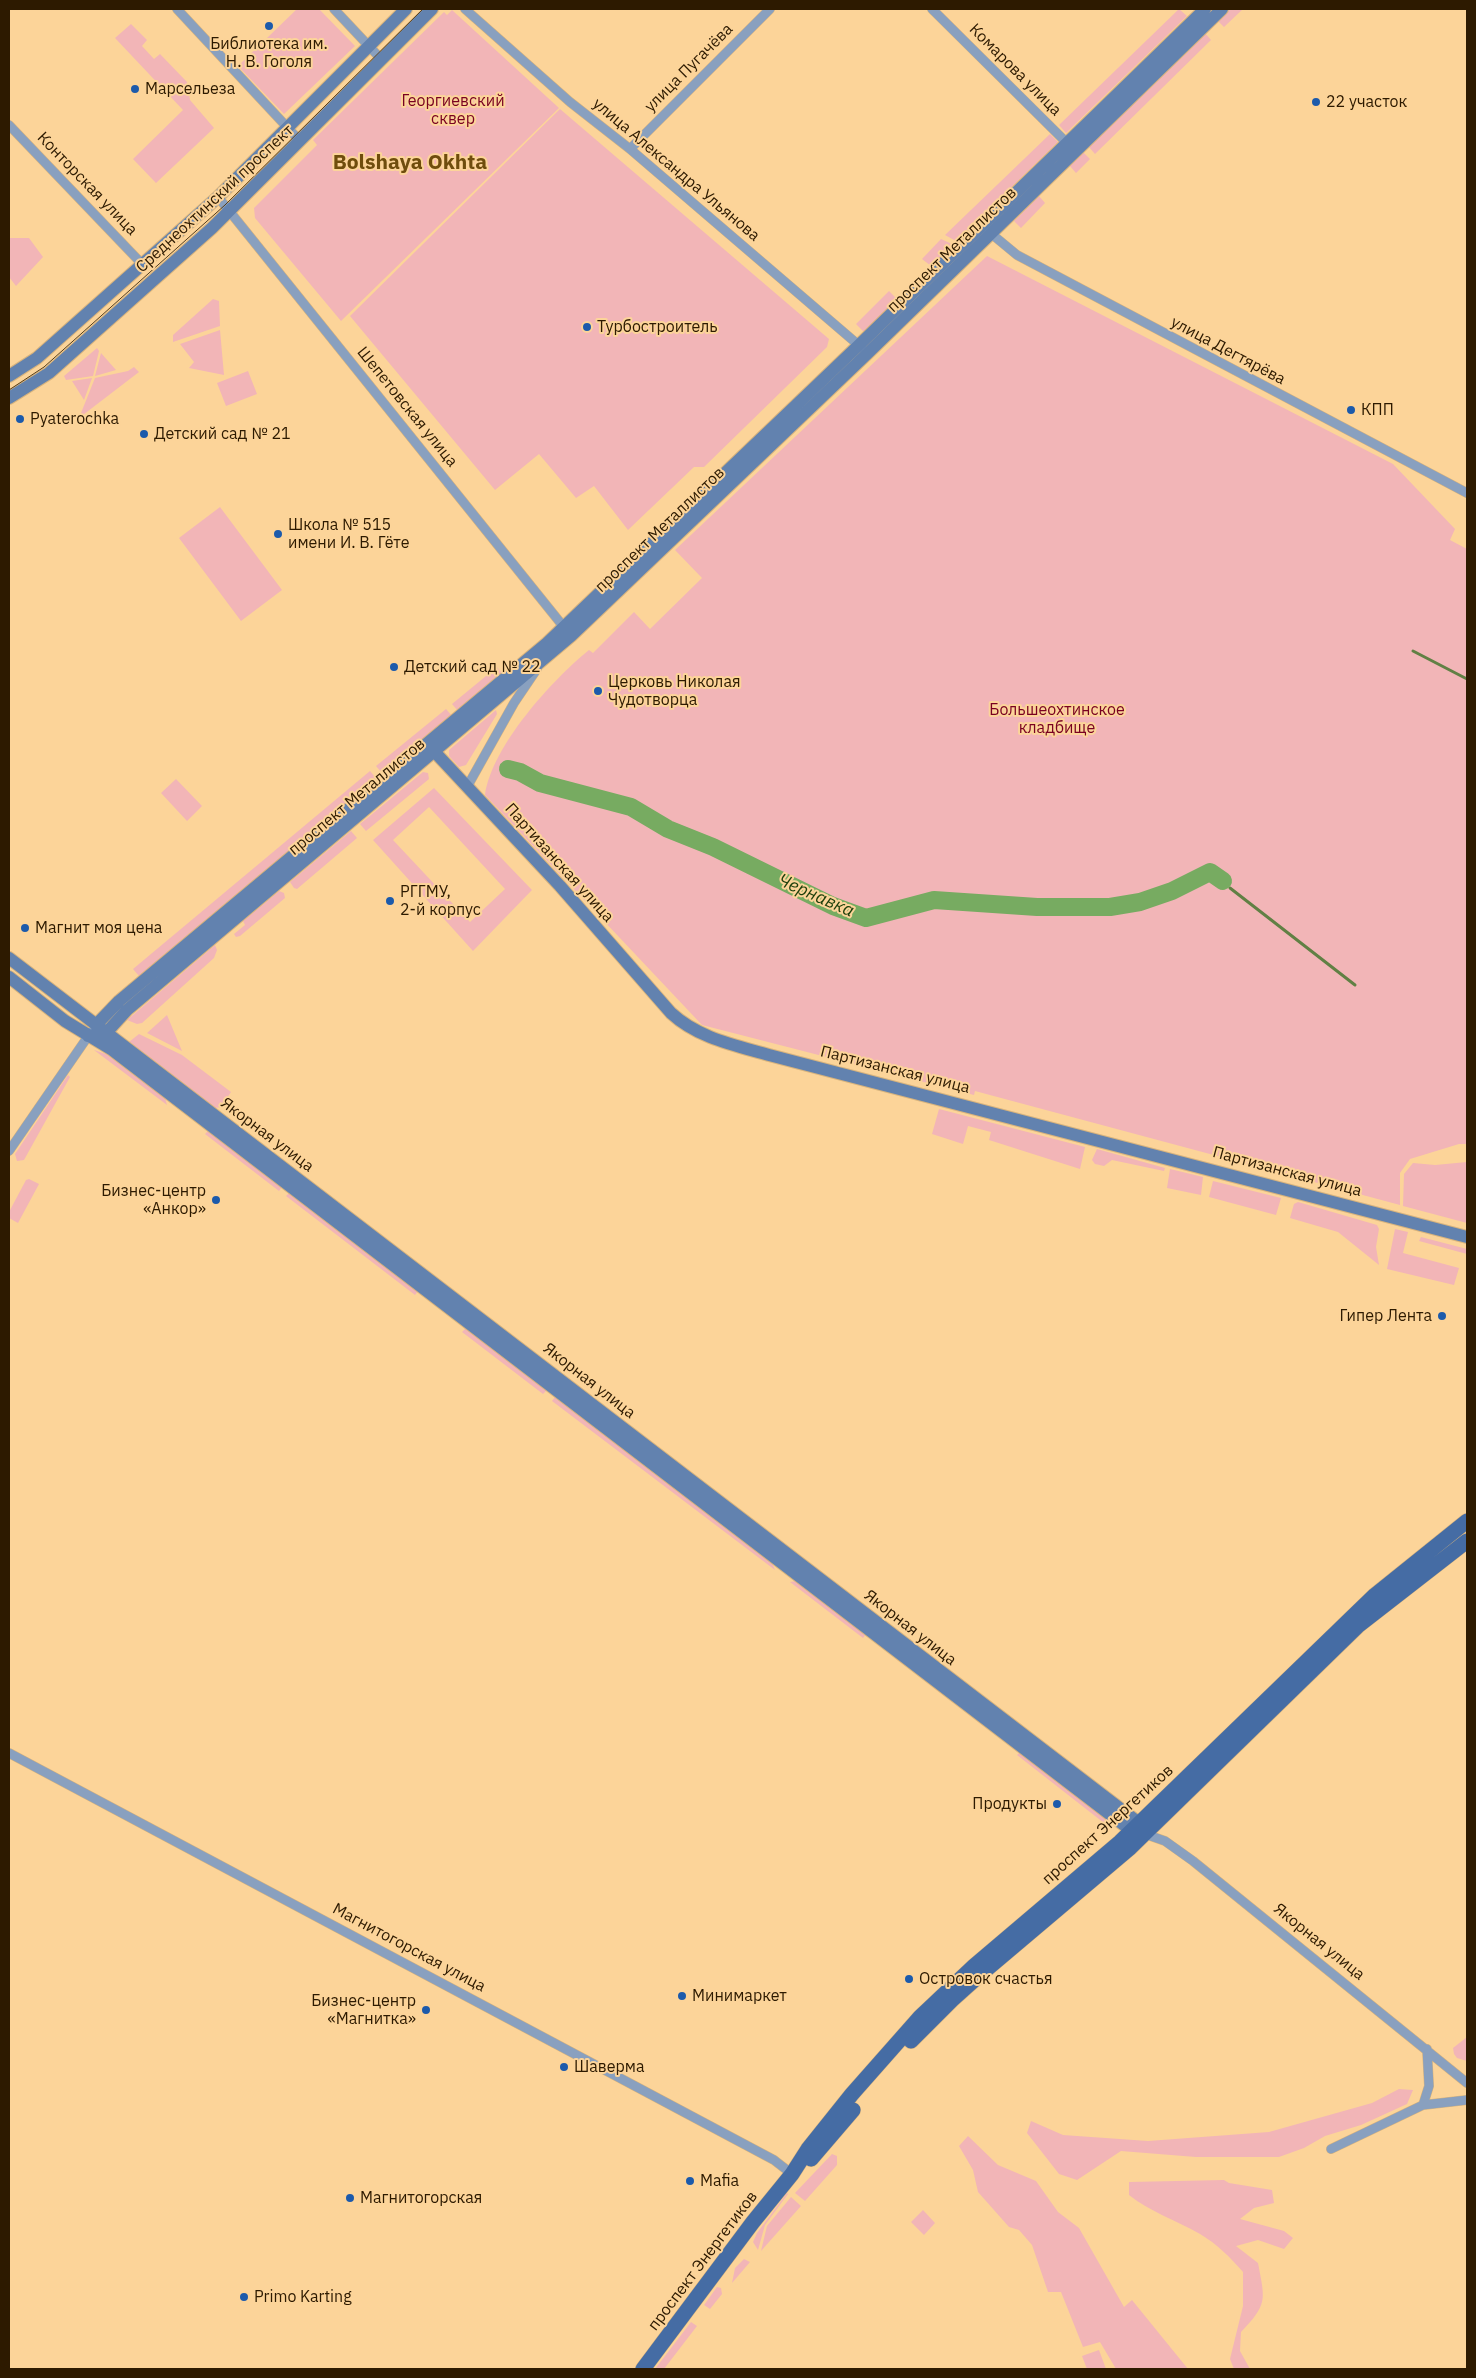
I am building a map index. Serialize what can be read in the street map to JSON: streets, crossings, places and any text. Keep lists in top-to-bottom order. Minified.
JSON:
{"streets":{"main road":["проспект Энергетиков"],"street":["улица Пугачёва","Комарова улица","улица Александра Ульянова","Конторская улица","Среднеохтинский проспект","проспект Металлистов","улица Дегтярёва","Шепетовская улица","Партизанская улица","Якорная улица","Магнитогорская улица"]},"crossings":[["улица Пугачёва","улица Александра Ульянова"],["Комарова улица","проспект Металлистов"],["улица Александра Ульянова","проспект Металлистов"],["Конторская улица","Среднеохтинский проспект"],["Среднеохтинский проспект","Шепетовская улица"],["проспект Металлистов","улица Дегтярёва"],["проспект Металлистов","Шепетовская улица"],["проспект Металлистов","Партизанская улица"],["проспект Металлистов","Якорная улица"],["Якорная улица","проспект Энергетиков"],["проспект Энергетиков","Магнитогорская улица"]],"districts":["Bolshaya Okhta"],"water":["Чернавка"],"parks":["Георгиевский сквер","Большеохтинское кладбище"],"places":["Библиотека им. Н. В. Гоголя","Марсельеза","22 участок","Турбостроитель","КПП","Pyaterochka","Детский сад № 21","Школа № 515 имени И. В. Гёте","Детский сад № 22","Церковь Николая Чудотворца","РГГМУ, 2-й корпус","Магнит моя цена","Бизнес-центр «Анкор»","Гипер Лента","Продукты","Островок счастья","Минимаркет","Бизнес-центр «Магнитка»","Шаверма","Mafia","Магнитогорская","Primo Karting"]}
